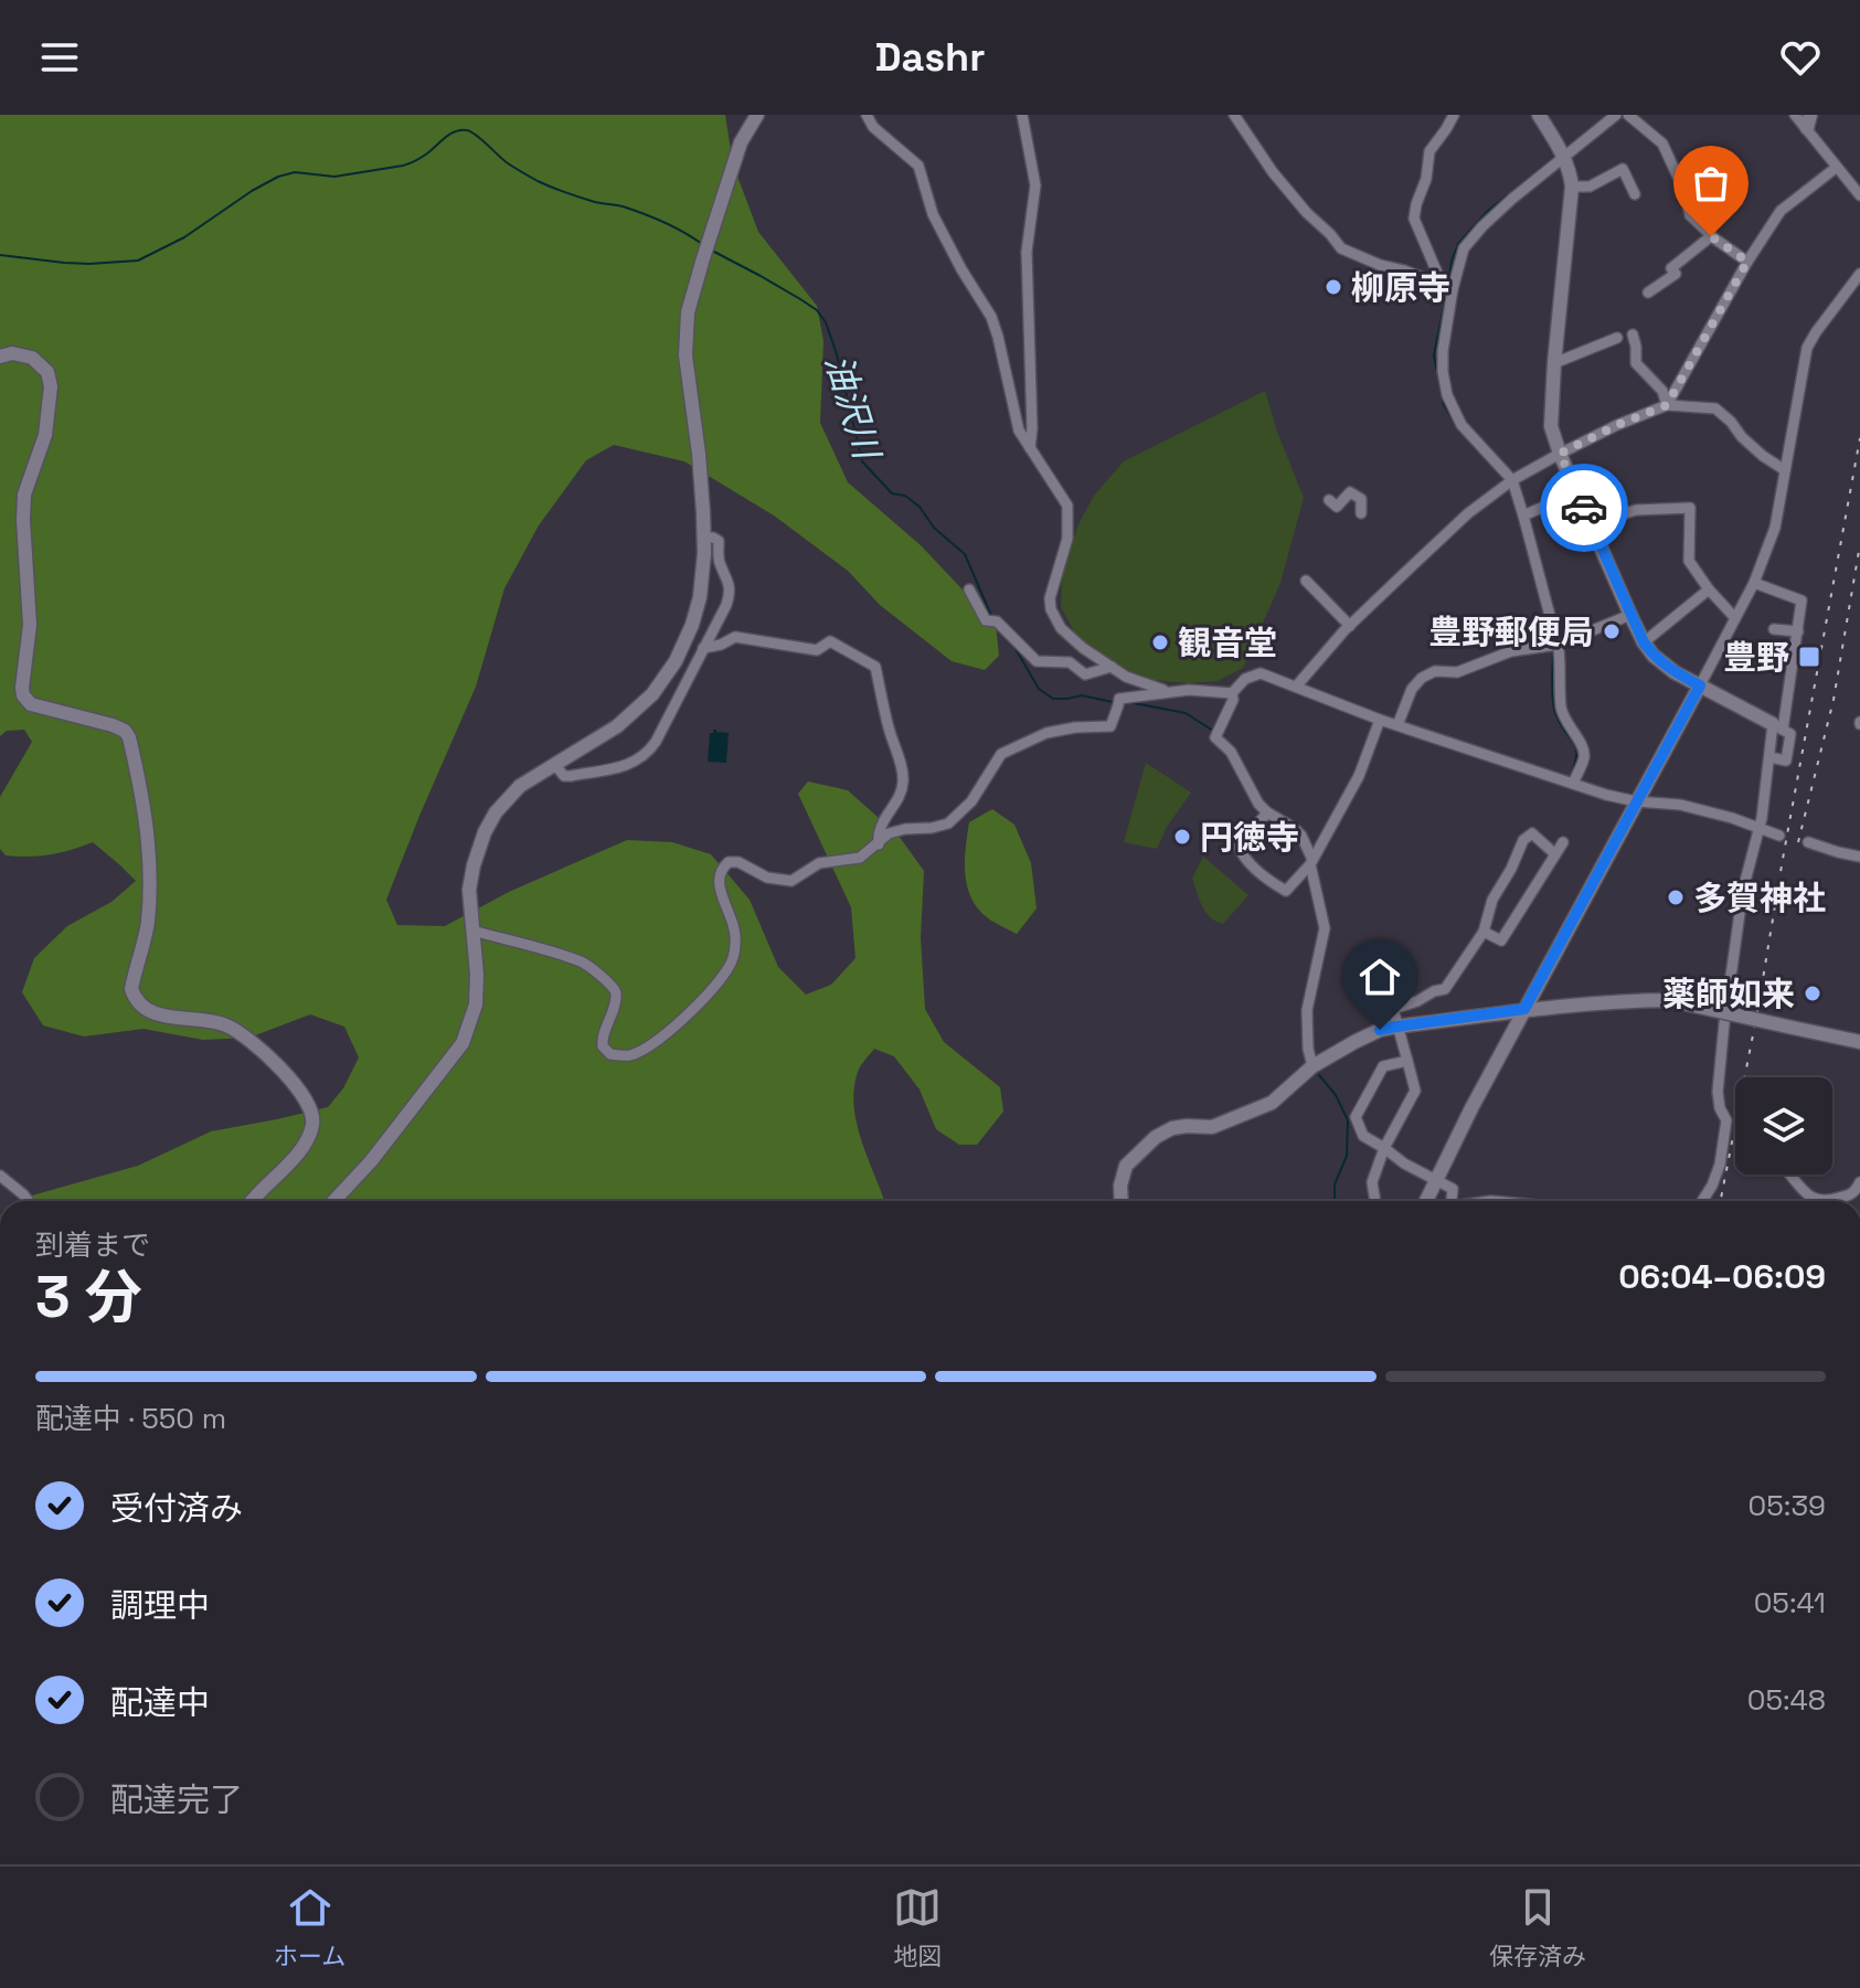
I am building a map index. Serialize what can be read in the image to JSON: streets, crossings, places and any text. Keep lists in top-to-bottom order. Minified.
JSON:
{"water":["油沢川"],"places":{"other":["柳原寺","豊野郵便局","観音堂","円徳寺","多賀神社","薬師如来"],"transit":["豊野"]},"page":{"header":"Dashr","heading":["3 分","到着まで","06:04–06:09"],"bar":"配達中 · 550 m","list":[["受付済み","05:39"],["調理中","05:41"],["配達中","05:48"],"配達完了"],"tabs":["ホーム","地図","保存済み"]}}
